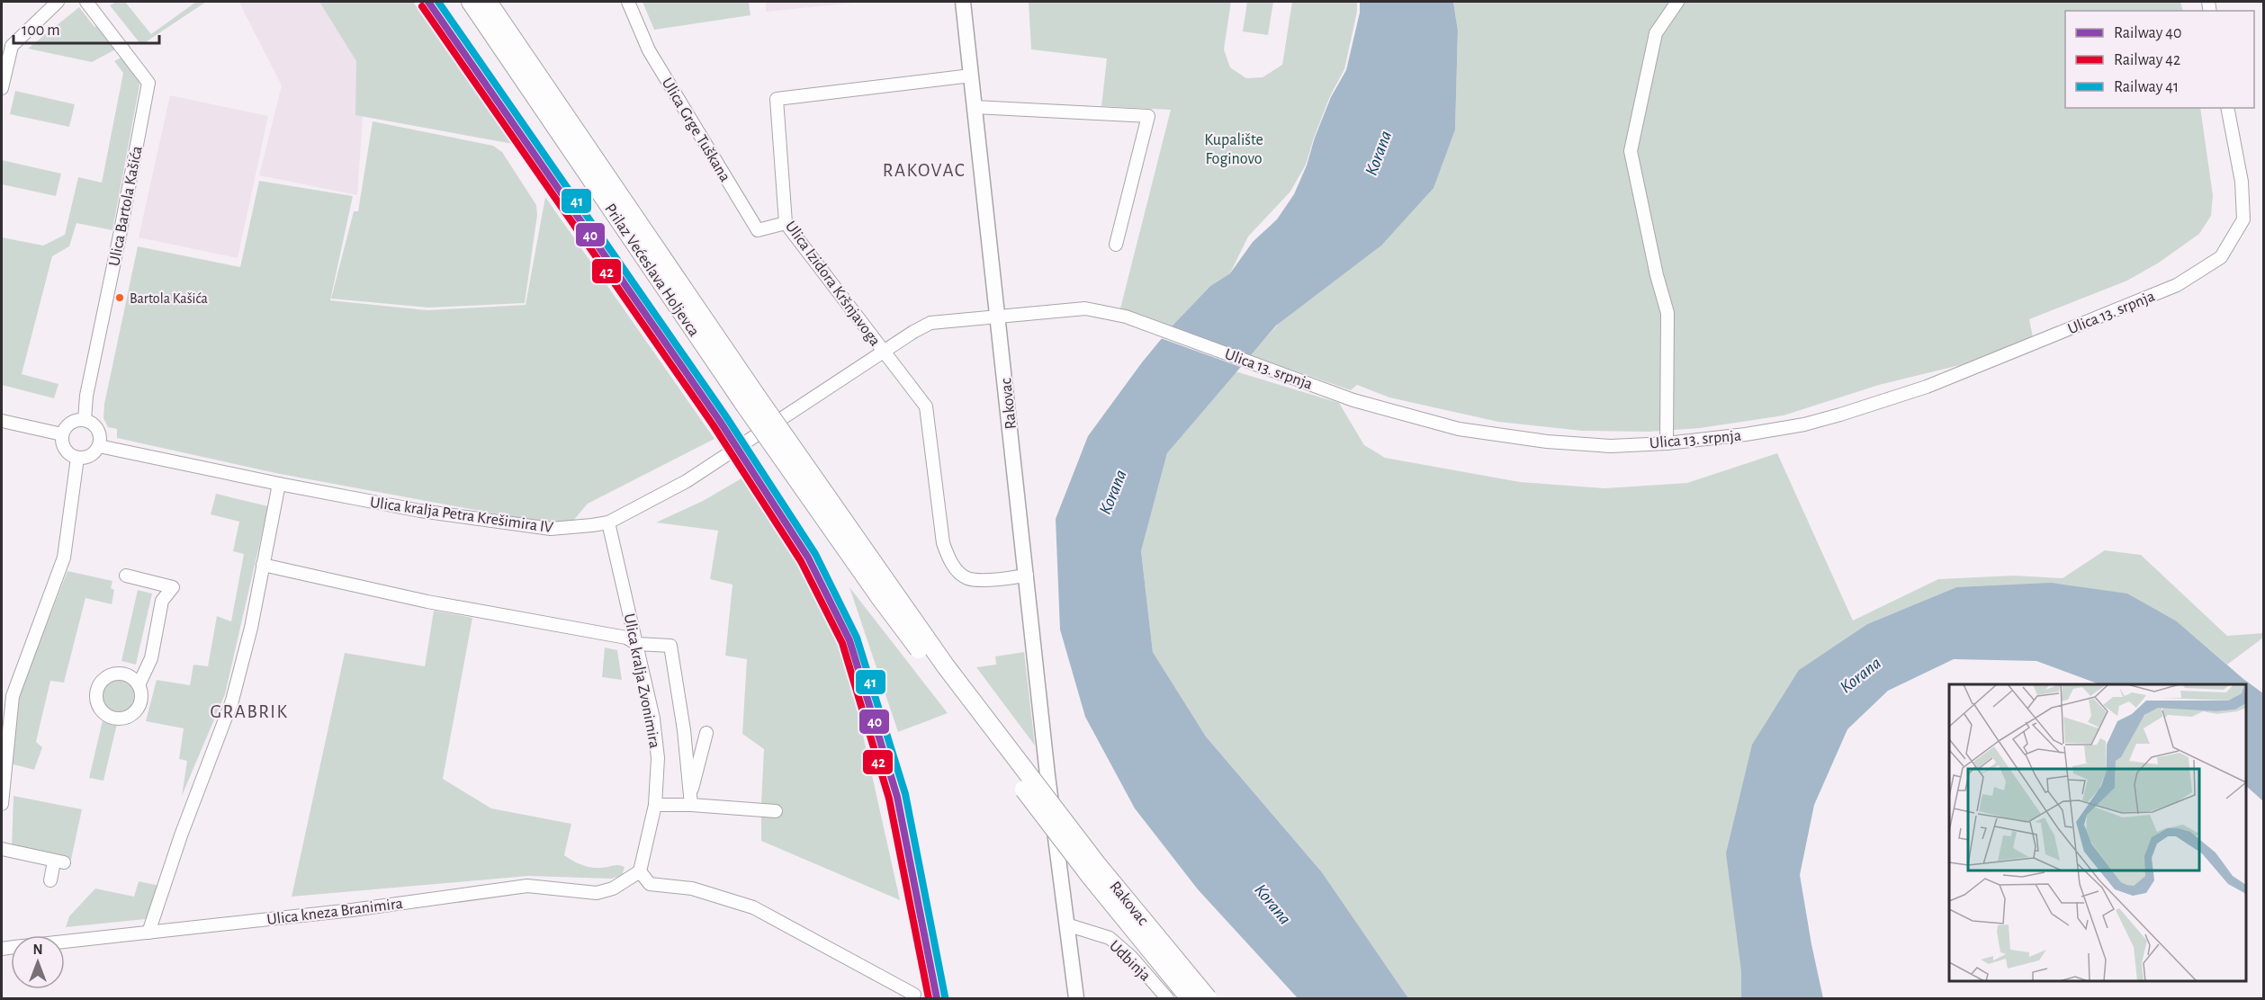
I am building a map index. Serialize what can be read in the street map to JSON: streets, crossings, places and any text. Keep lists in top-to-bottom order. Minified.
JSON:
{"streets":{"highway":["Prilaz Većeslava Holjevca","Rakovac"],"street":["Ulica Grge Tuškana","Ulica Bartola Kašića","Ulica Izidora Kršnjavoga","Ulica 13. srpnja","Ulica kralja Petra Krešimira IV","Ulica kralja Zvonimira","Ulica kneza Branimira","Udbinja"]},"crossings":[["Ulica Grge Tuškana","Ulica Izidora Kršnjavoga"],["Ulica Bartola Kašića","Ulica kralja Petra Krešimira IV"],["Prilaz Većeslava Holjevca","Rakovac"],["Ulica Izidora Kršnjavoga","Rakovac"],["Ulica Izidora Kršnjavoga","Ulica kralja Petra Krešimira IV"],["Ulica 13. srpnja","Rakovac"],["Ulica 13. srpnja","Ulica kralja Petra Krešimira IV"],["Rakovac","Ulica kralja Petra Krešimira IV"],["Rakovac","Udbinja"],["Ulica kralja Petra Krešimira IV","Ulica kralja Zvonimira"],["Ulica kralja Zvonimira","Ulica kneza Branimira"]],"districts":["RAKOVAC","GRABRIK"],"water":["Korana"],"parks":["Kupalište Foginovo"],"places":["Bartola Kašića"],"lines":["rail line 40","rail line 41","rail line 42"],"legend":["Railway 40","Railway 42","Railway 41"],"scale_bar":"100 m","north":"top"}
